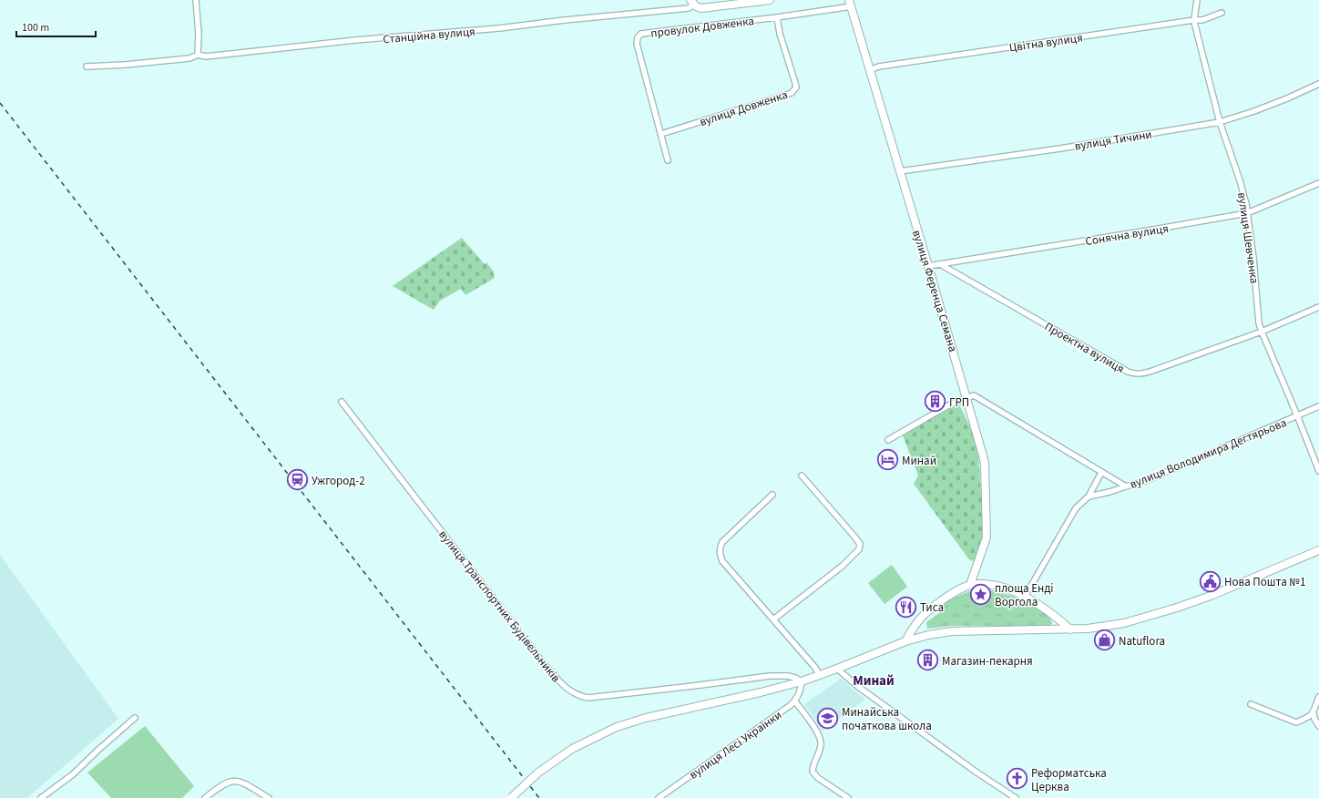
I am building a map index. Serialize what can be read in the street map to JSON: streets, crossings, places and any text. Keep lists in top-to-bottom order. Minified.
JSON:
{"streets":{"street":["провулок Довженка","Станційна вулиця","Цвітна вулиця","вулиця Довженка","вулиця Тичини","Сонячна вулиця","вулиця Шевченка","вулиця Ференца Семана","Проектна вулиця","вулиця Володимира Дегтярьова","вулиця Транспортних Будівельників","вулиця Лесі Українки"]},"crossings":[["провулок Довженка","вулиця Довженка"],["провулок Довженка","вулиця Ференца Семана"],["Цвітна вулиця","вулиця Шевченка"],["Цвітна вулиця","вулиця Ференца Семана"],["вулиця Тичини","вулиця Шевченка"],["вулиця Тичини","вулиця Ференца Семана"],["Сонячна вулиця","вулиця Шевченка"],["Сонячна вулиця","вулиця Ференца Семана"],["Сонячна вулиця","Проектна вулиця"],["вулиця Шевченка","Проектна вулиця"],["вулиця Шевченка","вулиця Володимира Дегтярьова"],["вулиця Ференца Семана","вулиця Володимира Дегтярьова"]],"districts":["Минай"],"places":{"building":["ГРП","Магазин-пекарня"],"hotel":["Минай"],"station":["Ужгород-2"],"public building":["Нова Пошта №1"],"place":["площа Енді Воргола"],"restaurant":["Тиса"],"shop":["Natuflora"],"school or university":["Минайська початкова школа"],"church":["Реформатська Церква"]},"scale_bar":"100 m"}
